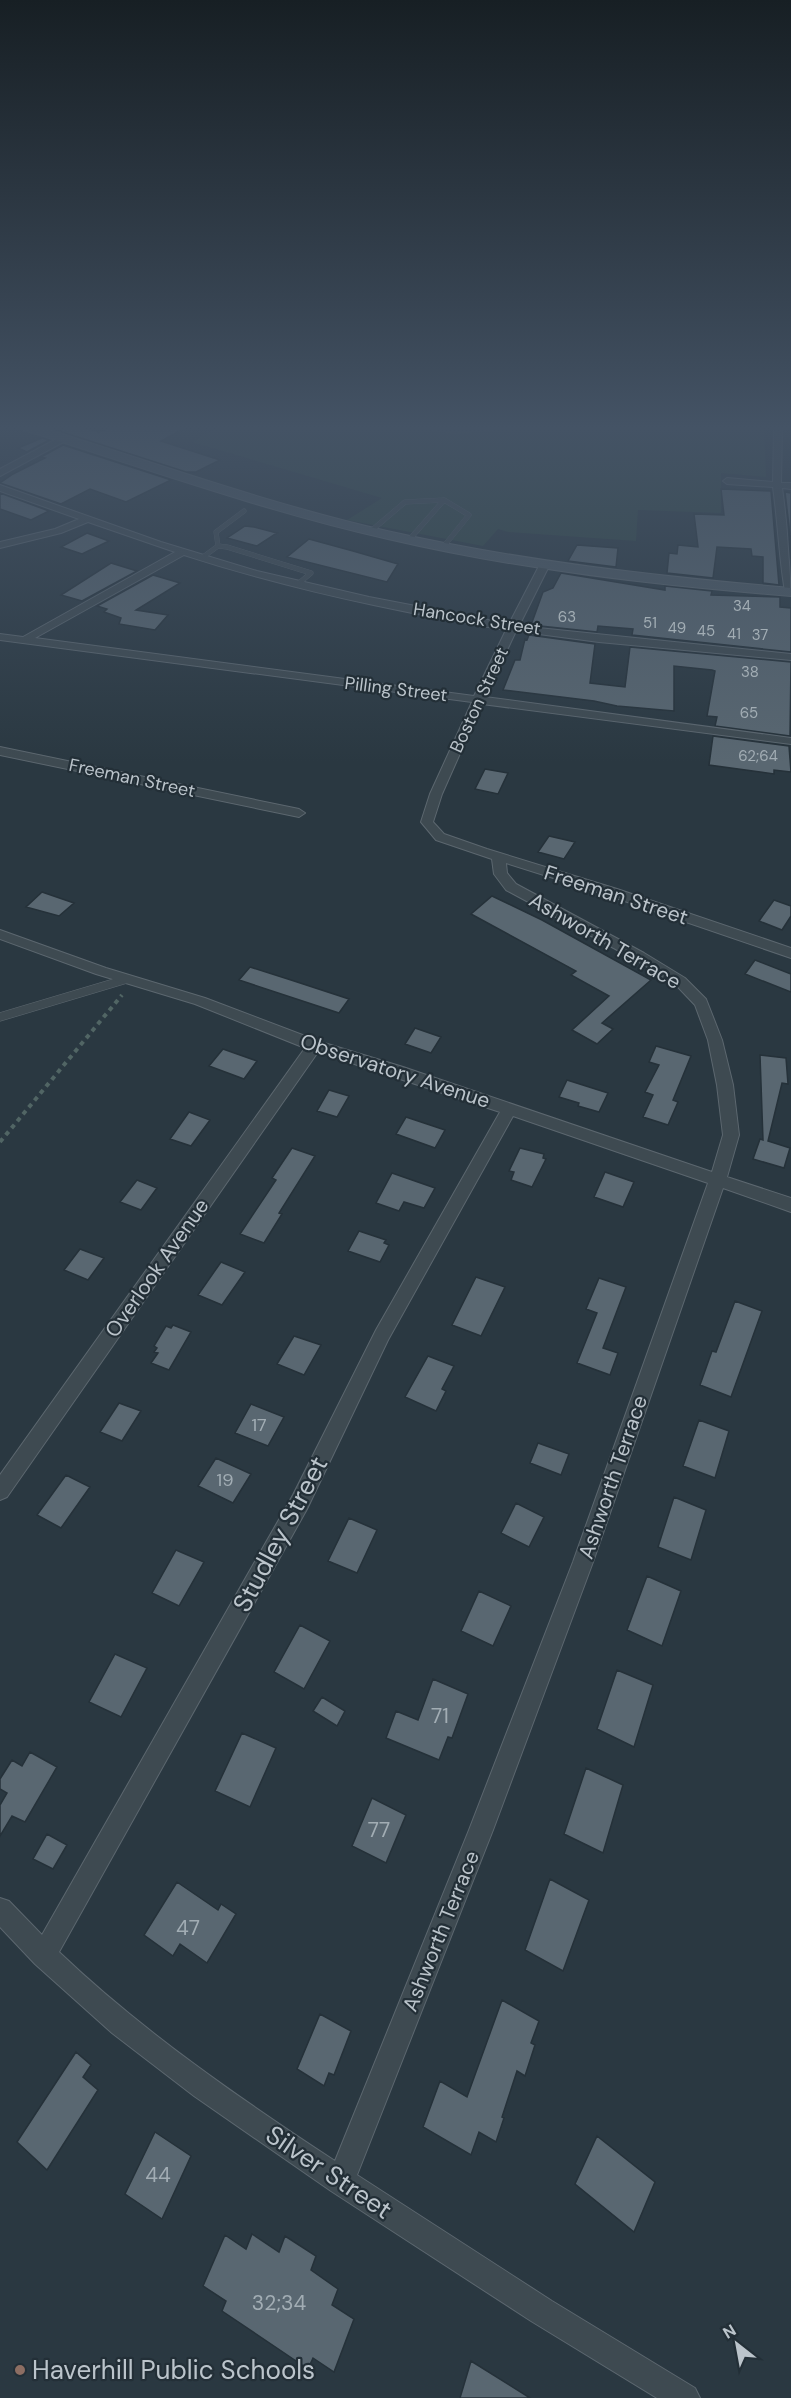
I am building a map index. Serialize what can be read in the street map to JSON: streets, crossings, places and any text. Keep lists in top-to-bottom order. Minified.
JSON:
{"streets":{"street":["Hancock Street","Pilling Street","Boston Street","Freeman Street","Ashworth Terrace","Observatory Avenue","Overlook Avenue","Studley Street","Silver Street"]},"crossings":[["Hancock Street","Boston Street"],["Pilling Street","Boston Street"],["Boston Street","Freeman Street"],["Freeman Street","Ashworth Terrace"],["Ashworth Terrace","Observatory Avenue"],["Ashworth Terrace","Silver Street"],["Observatory Avenue","Overlook Avenue"],["Observatory Avenue","Studley Street"],["Studley Street","Silver Street"]],"places":["Haverhill Public Schools"],"house_numbers":["34","63","51","49","45","41","37","38","65","62;64","17","19","71","77","47","44","32;34"],"north":"top left"}
